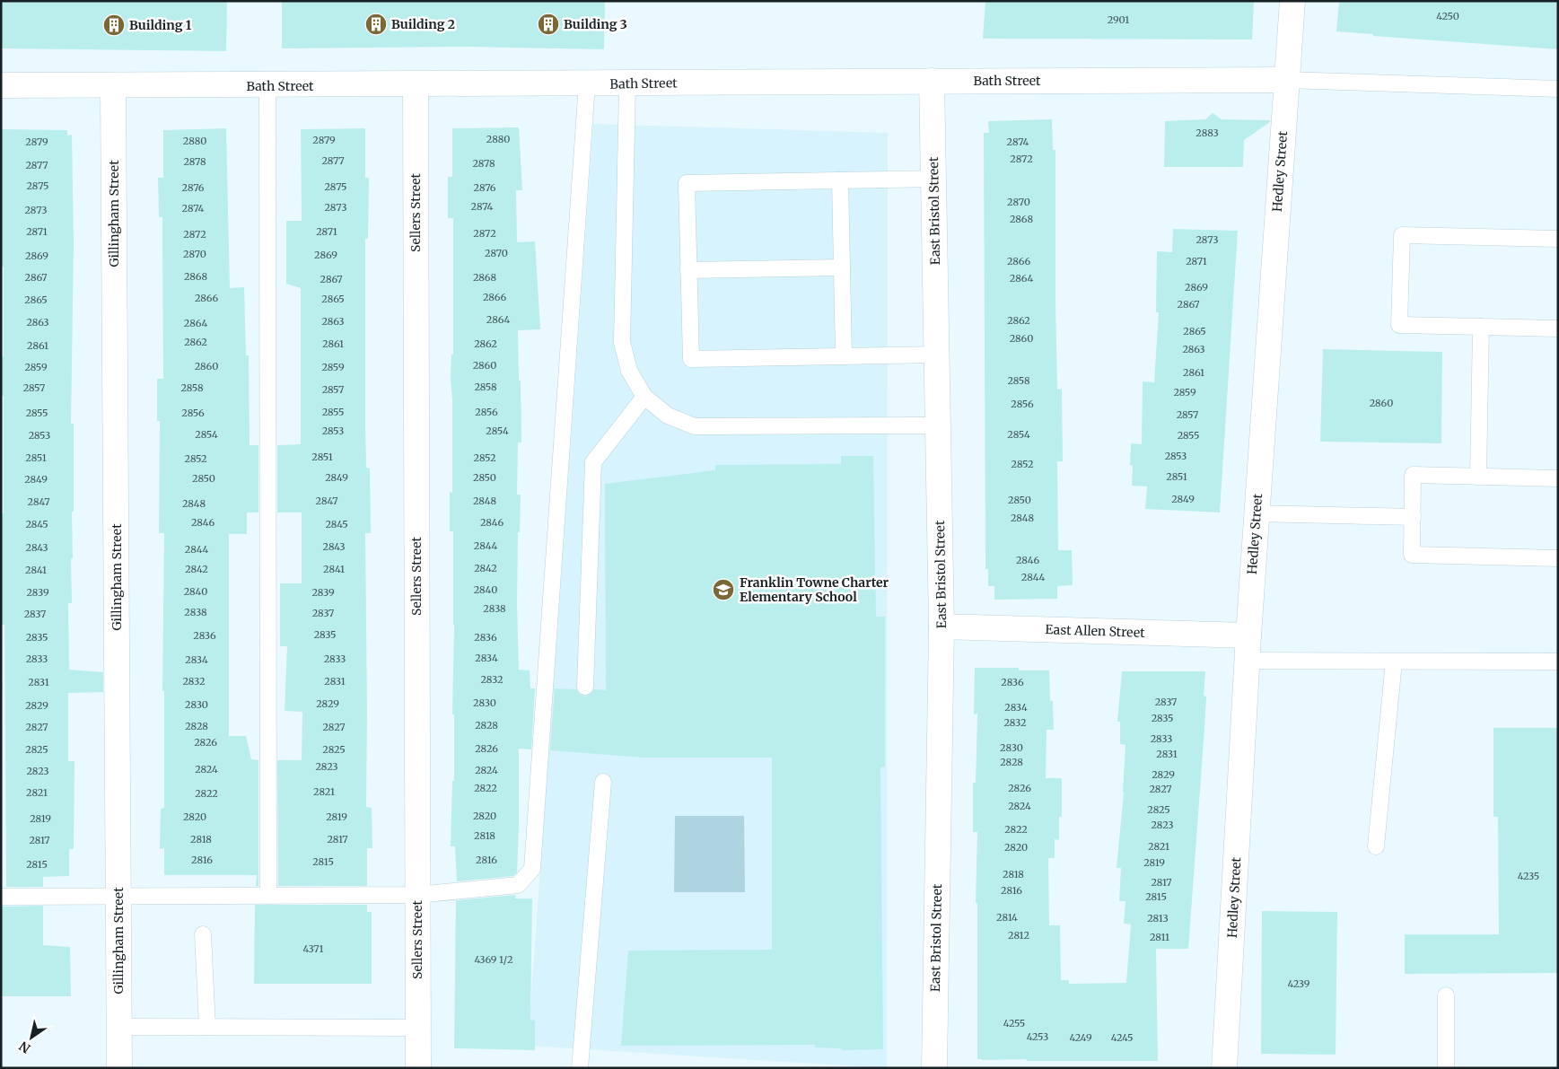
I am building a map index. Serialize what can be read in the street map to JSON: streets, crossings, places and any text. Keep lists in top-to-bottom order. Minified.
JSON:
{"streets":{"street":["Bath Street","Hedley Street","East Bristol Street","Sellers Street","Gillingham Street","East Allen Street"]},"crossings":[["Bath Street","Hedley Street"],["Bath Street","East Bristol Street"],["Bath Street","Sellers Street"],["Bath Street","Gillingham Street"],["Hedley Street","East Allen Street"],["East Bristol Street","East Allen Street"]],"places":{"building":["Building 2","Building 3","Building 1"],"school or university":["Franklin Towne Charter Elementary School"]},"house_numbers":["4250","2901","2883","2880","2879","2880","2879","2874","2872","2877","2878","2878","2877","2875","2875","2876","2876","2870","2874","2873","2874","2873","2868","2871","2871","2872","2872","2873","2870","2870","2869","2869","2866","2871","2868","2867","2868","2864","2867","2869","2866","2866","2865","2865","2867","2864","2862","2863","2863","2864","2865","2860","2862","2861","2862","2861","2863","2860","2860","2859","2859","2861","2858","2858","2857","2858","2857","2859","2860","2856","2855","2856","2855","2856","2857","2853","2854","2854","2854","2853","2855","2853","2851","2851","2852","2852","2852","2851","2849","2850","2850","2849","2849","2850","2847","2848","2847","2848","2848","2846","2846","2845","2845","2844","2843","2843","2844","2846","2842","2842","2841","2841","2844","2840","2840","2839","2839","2838","2838","2837","2837","2835","2836","2835","2836","2834","2833","2833","2834","2832","2832","2831","2831","2836","2837","2830","2829","2830","2829","2834","2835","2832","2828","2828","2827","2827","2833","2826","2830","2826","2825","2825","2831","2828","2823","2824","2824","2823","2829","2822","2826","2827","2821","2821","2822","2824","2825","2820","2820","2819","2819","2823","2822","2818","2818","2817","2817","2821","2820","2816","2816","2815","2819","2815","2818","4235","2817","2816","2815","2814","2813","2812","2811","4371","4369 1/2","4239","4255","4253","4249","4245"],"north":"bottom left"}
